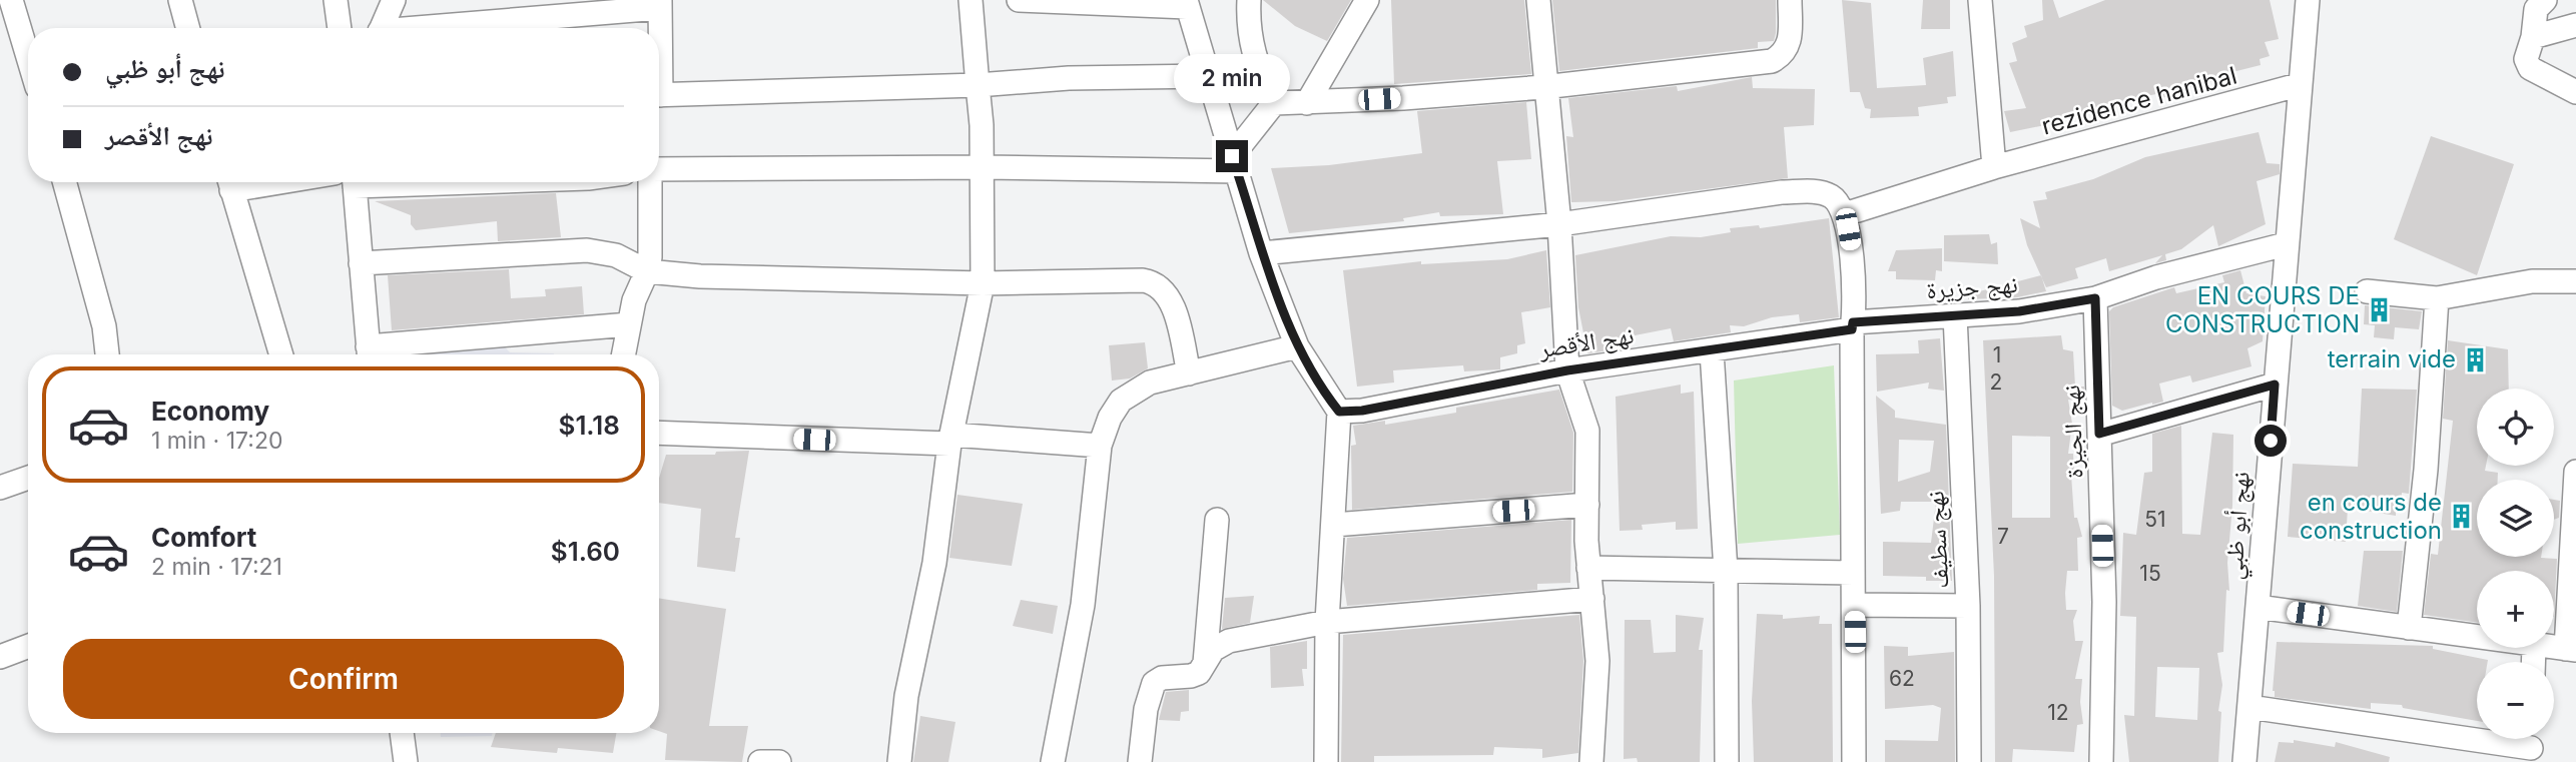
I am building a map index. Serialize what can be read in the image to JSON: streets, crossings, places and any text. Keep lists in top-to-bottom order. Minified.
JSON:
{"streets":{"street":["rezidence hanibal","نهج جزيرة","نهج الأقصر","نهج الجيزة","نهج أبو ظبي","نهج سطيف"]},"crossings":[["rezidence hanibal","نهج أبو ظبي"],["نهج جزيرة","نهج الأقصر"],["نهج جزيرة","نهج الجيزة"],["نهج جزيرة","نهج سطيف"]],"places":{"building":["EN COURS DE CONSTRUCTION","terrain vide","en cours de construction"]},"house_numbers":["1","2","51","7","15","62","12"],"page":{"banner":["نهج أبو ظبي","نهج الأقصر"],"bubble":"2 min","list":[{"name":"Economy","note":"1 min · 17:20","value":"$1.18"},{"name":"Comfort","note":"2 min · 17:21","value":"$1.60"}],"map_buttons":["+","−"],"buttons":"Confirm"}}
